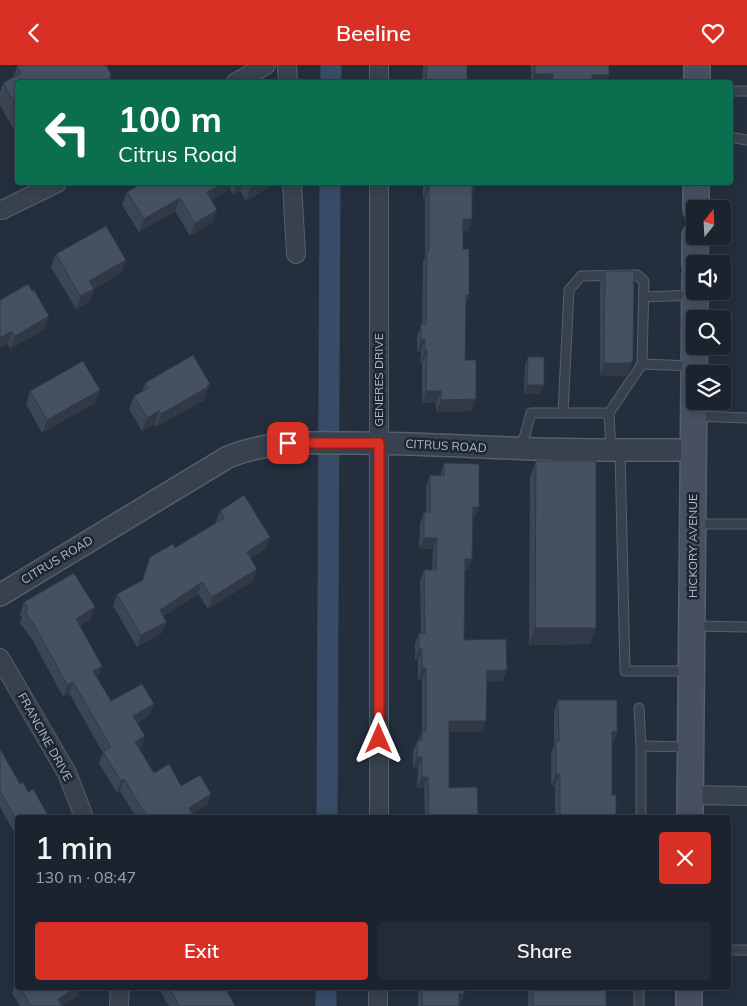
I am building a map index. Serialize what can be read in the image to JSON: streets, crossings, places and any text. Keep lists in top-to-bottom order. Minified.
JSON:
{"streets":{"main road":["HICKORY AVENUE"],"street":["GENERES DRIVE","CITRUS ROAD","FRANCINE DRIVE"]},"crossings":[["GENERES DRIVE","CITRUS ROAD"],["CITRUS ROAD","HICKORY AVENUE"]],"north":"top","page":{"header":"Beeline","turn":["100 m","Citrus Road"],"heading":["1 min","130 m · 08:47"],"buttons":["Exit","Share"]}}
